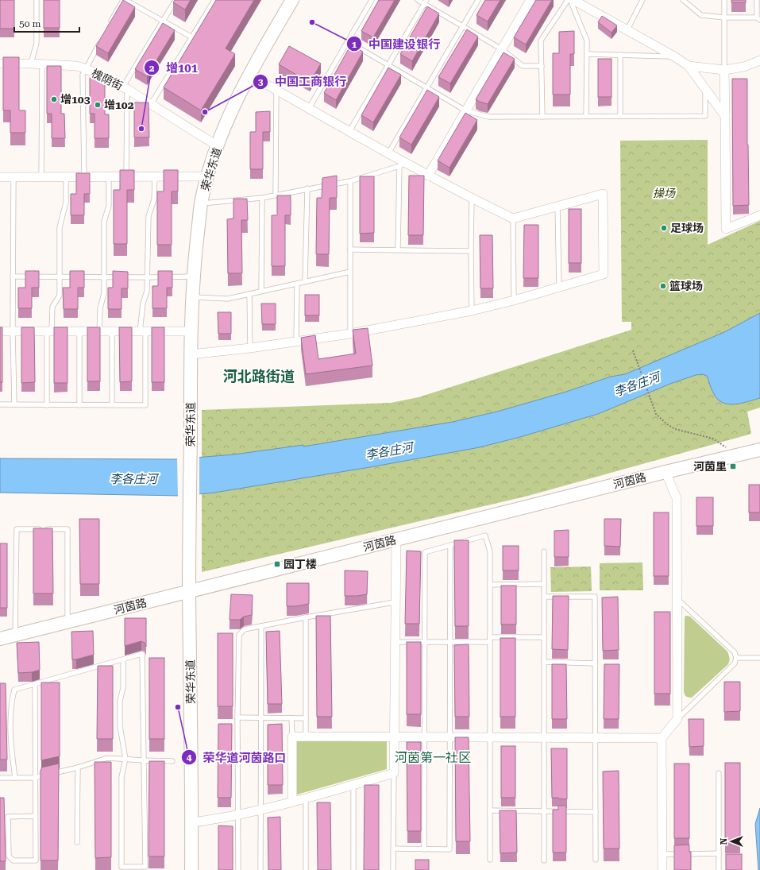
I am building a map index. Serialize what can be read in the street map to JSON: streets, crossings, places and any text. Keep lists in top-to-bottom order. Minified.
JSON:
{"streets":{"street":["槐荫街","荣华东道","河茵路"]},"crossings":[["槐荫街","荣华东道"],["荣华东道","河茵路"]],"districts":["河北路街道","河茵第一社区"],"water":["李各庄河"],"parks":["操场"],"places":{"other":["中国建设银行","增103","增102","中国工商银行","增101","足球场","篮球场","荣华道河茵路口"],"transit":["河茵里","园丁楼"]},"scale_bar":"50 m","north":"left"}
